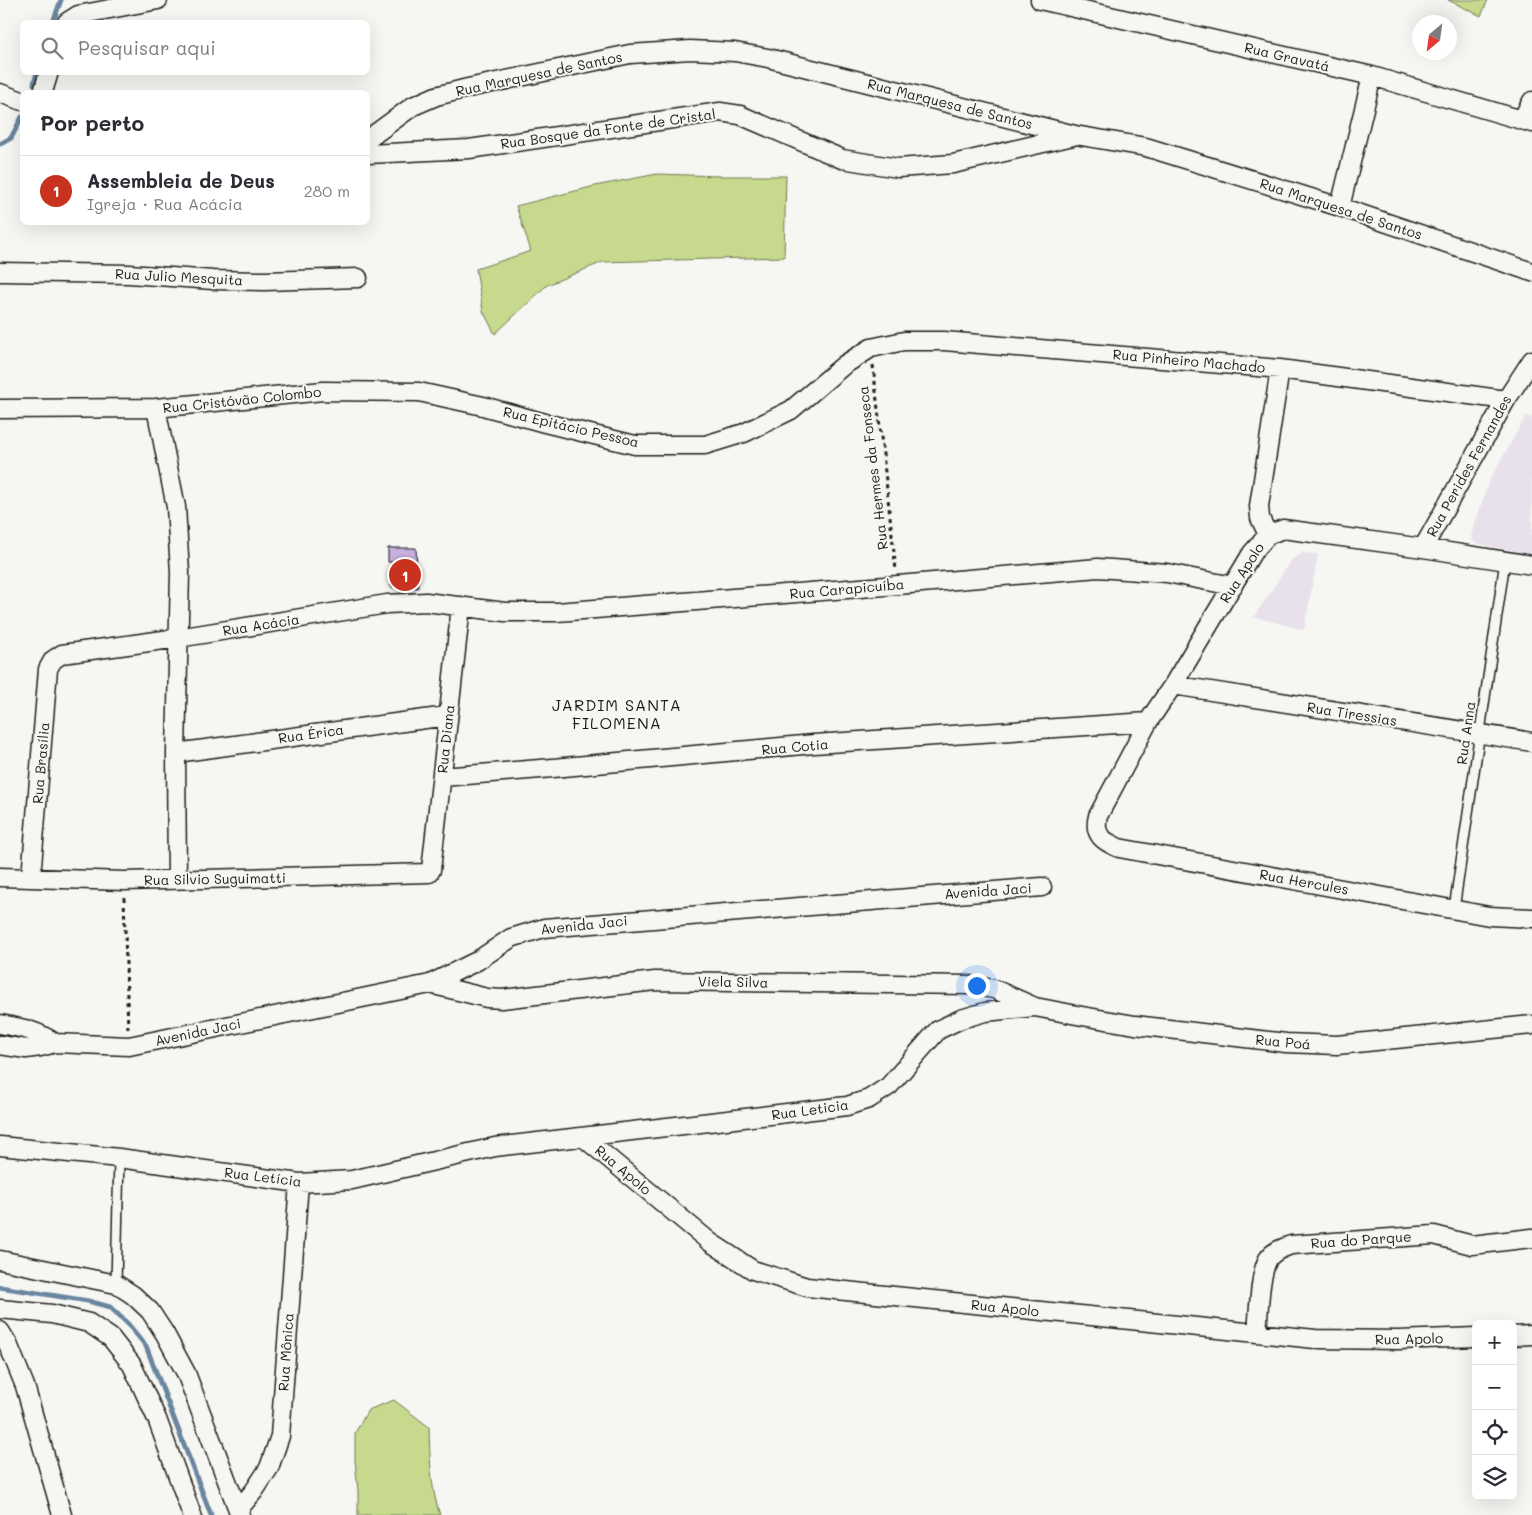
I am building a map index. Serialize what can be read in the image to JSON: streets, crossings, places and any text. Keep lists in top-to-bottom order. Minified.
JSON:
{"streets":{"street":["Rua Gravatá","Rua Marquesa de Santos","Rua Bosque da Fonte de Cristal","Rua Julio Mesquita","Rua Pinheiro Machado","Rua Cristóvão Colombo","Rua Epitácio Pessoa","Rua Perides Fernandes","Rua Apolo","Rua Carapicuíba","Rua Acácia","Rua Tiressias","Rua Érica","Rua Diana","Rua Cotia","Rua Brasília","Rua Silvio Suguimatti","Rua Hercules","Avenida Jaci","Viela Silva","Rua Poá","Rua Leticia","Rua Letícia","Rua do Parque","Rua Mônica"],"lane":["Rua Anna"],"path":["Rua Hermes da Fonseca"]},"crossings":[["Rua Marquesa de Santos","Rua Bosque da Fonte de Cristal"],["Rua Pinheiro Machado","Rua Epitácio Pessoa"],["Rua Pinheiro Machado","Rua Perides Fernandes"],["Rua Pinheiro Machado","Rua Hermes da Fonseca"],["Rua Cristóvão Colombo","Rua Epitácio Pessoa"],["Rua Epitácio Pessoa","Rua Hermes da Fonseca"],["Rua Perides Fernandes","Rua Apolo"],["Rua Hermes da Fonseca","Rua Carapicuíba"],["Rua Apolo","Rua Carapicuíba"],["Rua Apolo","Rua Tiressias"],["Rua Apolo","Rua Anna"],["Rua Apolo","Rua Cotia"],["Rua Apolo","Rua Hercules"],["Rua Apolo","Rua Leticia"],["Rua Apolo","Rua Letícia"],["Rua Apolo","Rua do Parque"],["Rua Carapicuíba","Rua Acácia"],["Rua Carapicuíba","Rua Diana"],["Rua Acácia","Rua Diana"],["Rua Acácia","Rua Brasília"],["Rua Tiressias","Rua Anna"],["Rua Anna","Rua Hercules"],["Rua Érica","Rua Diana"],["Rua Diana","Rua Cotia"],["Rua Diana","Rua Silvio Suguimatti"],["Rua Brasília","Rua Silvio Suguimatti"],["Avenida Jaci","Viela Silva"],["Viela Silva","Rua Poá"],["Viela Silva","Rua Leticia"],["Rua Poá","Rua Leticia"],["Rua Leticia","Rua Letícia"],["Rua Letícia","Rua Mônica"]],"districts":["JARDIM SANTA FILOMENA"],"north":"bottom left","page":{"search":"Pesquisar aqui","heading":"Por perto","list":[{"mark":"1","name":"Assembleia de Deus","note":"Igreja · Rua Acácia","value":"280 m"}],"pins":"1","map_buttons":["+","−"]}}
